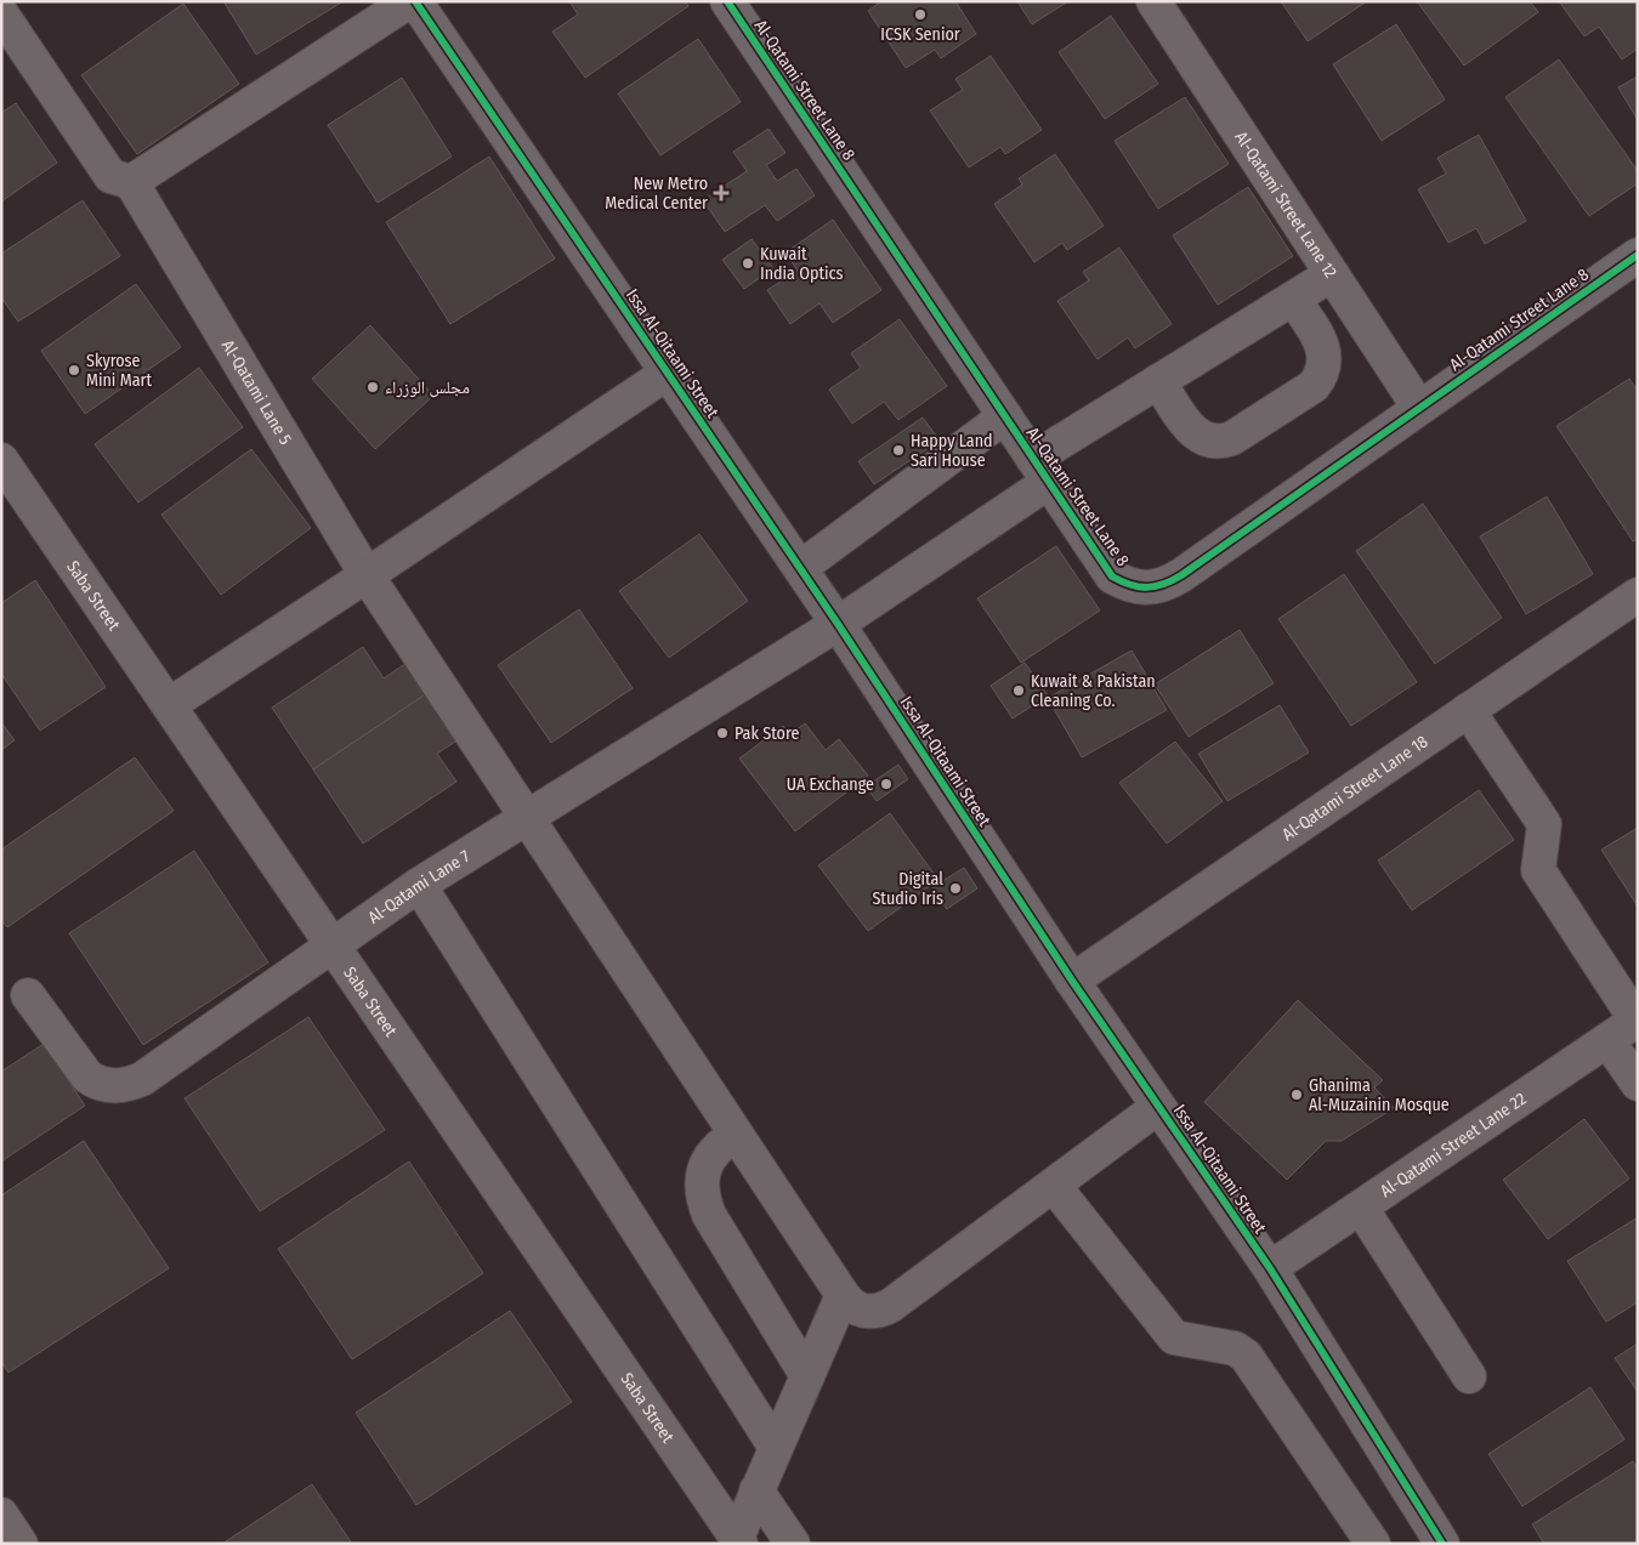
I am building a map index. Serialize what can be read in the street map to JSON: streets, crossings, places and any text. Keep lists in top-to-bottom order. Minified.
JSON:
{"streets":{"street":["Al-Qatami Street Lane 8","Al-Qatami Street Lane 12","Issa Al-Qitaami Street","Al-Qatami Lane 5","Saba Street","Al-Qatami Street Lane 18","Al-Qatami Lane 7","Al-Qatami Street Lane 22"]},"crossings":[["Al-Qatami Street Lane 8","Al-Qatami Street Lane 12"],["Al-Qatami Street Lane 8","Al-Qatami Lane 7"],["Al-Qatami Street Lane 12","Al-Qatami Lane 7"],["Issa Al-Qitaami Street","Al-Qatami Street Lane 18"],["Issa Al-Qitaami Street","Al-Qatami Lane 7"],["Issa Al-Qitaami Street","Al-Qatami Street Lane 22"],["Al-Qatami Lane 5","Al-Qatami Lane 7"],["Saba Street","Al-Qatami Lane 7"]],"places":{"other":["ICSK Senior","Kuwait India Optics","Skyrose Mini Mart","مجلس الوزراء","Happy Land Sari House","Kuwait & Pakistan Cleaning Co.","Pak Store","UA Exchange","Digital Studio Iris","Ghanima Al-Muzainin Mosque"],"health":["New Metro Medical Center"]}}
